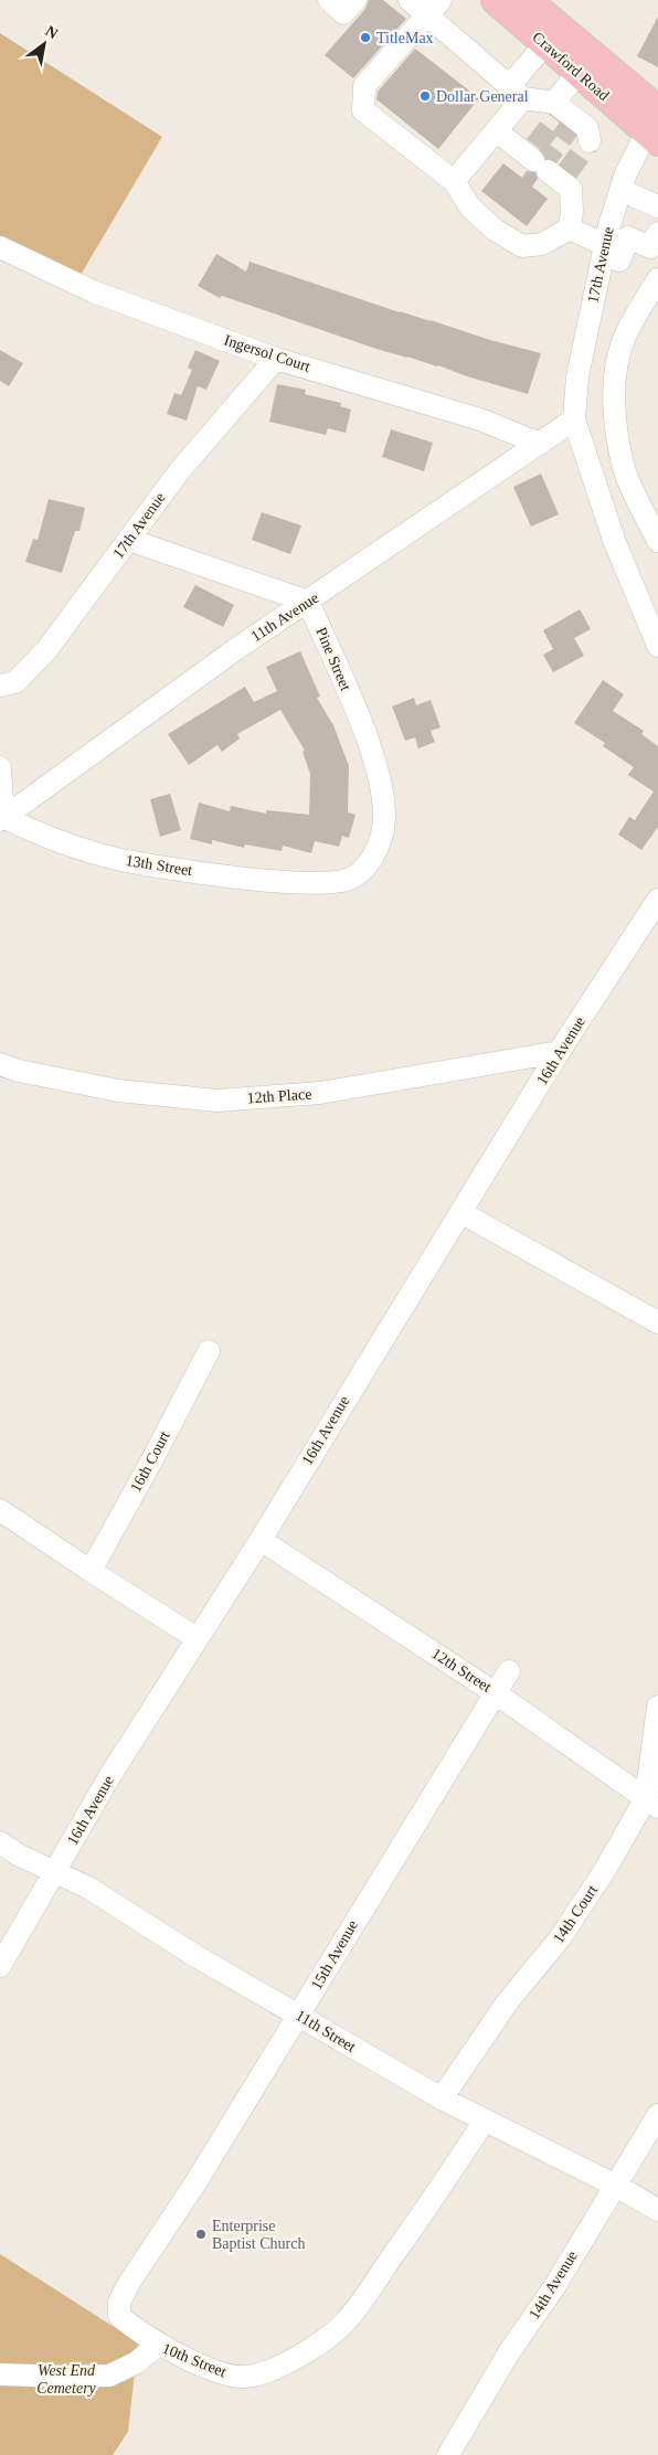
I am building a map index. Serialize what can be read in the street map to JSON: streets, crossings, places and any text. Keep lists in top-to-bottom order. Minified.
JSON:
{"streets":{"main road":["Crawford Road"],"street":["17th Avenue","Ingersol Court","11th Avenue","Pine Street","13th Street","16th Avenue","12th Place","16th Court","12th Street","14th Court","15th Avenue","11th Street","14th Avenue","10th Street"]},"crossings":[["Crawford Road","17th Avenue"],["17th Avenue","Ingersol Court"],["17th Avenue","11th Avenue"],["Ingersol Court","11th Avenue"],["11th Avenue","Pine Street"],["11th Avenue","13th Street"],["Pine Street","13th Street"],["16th Avenue","12th Place"],["16th Avenue","12th Street"],["16th Avenue","11th Street"],["12th Street","14th Court"],["12th Street","15th Avenue"],["14th Court","11th Street"],["15th Avenue","11th Street"],["15th Avenue","10th Street"],["11th Street","14th Avenue"],["11th Street","10th Street"]],"parks":["West End Cemetery"],"places":["TitleMax","Dollar General","Enterprise Baptist Church"],"north":"top right"}
